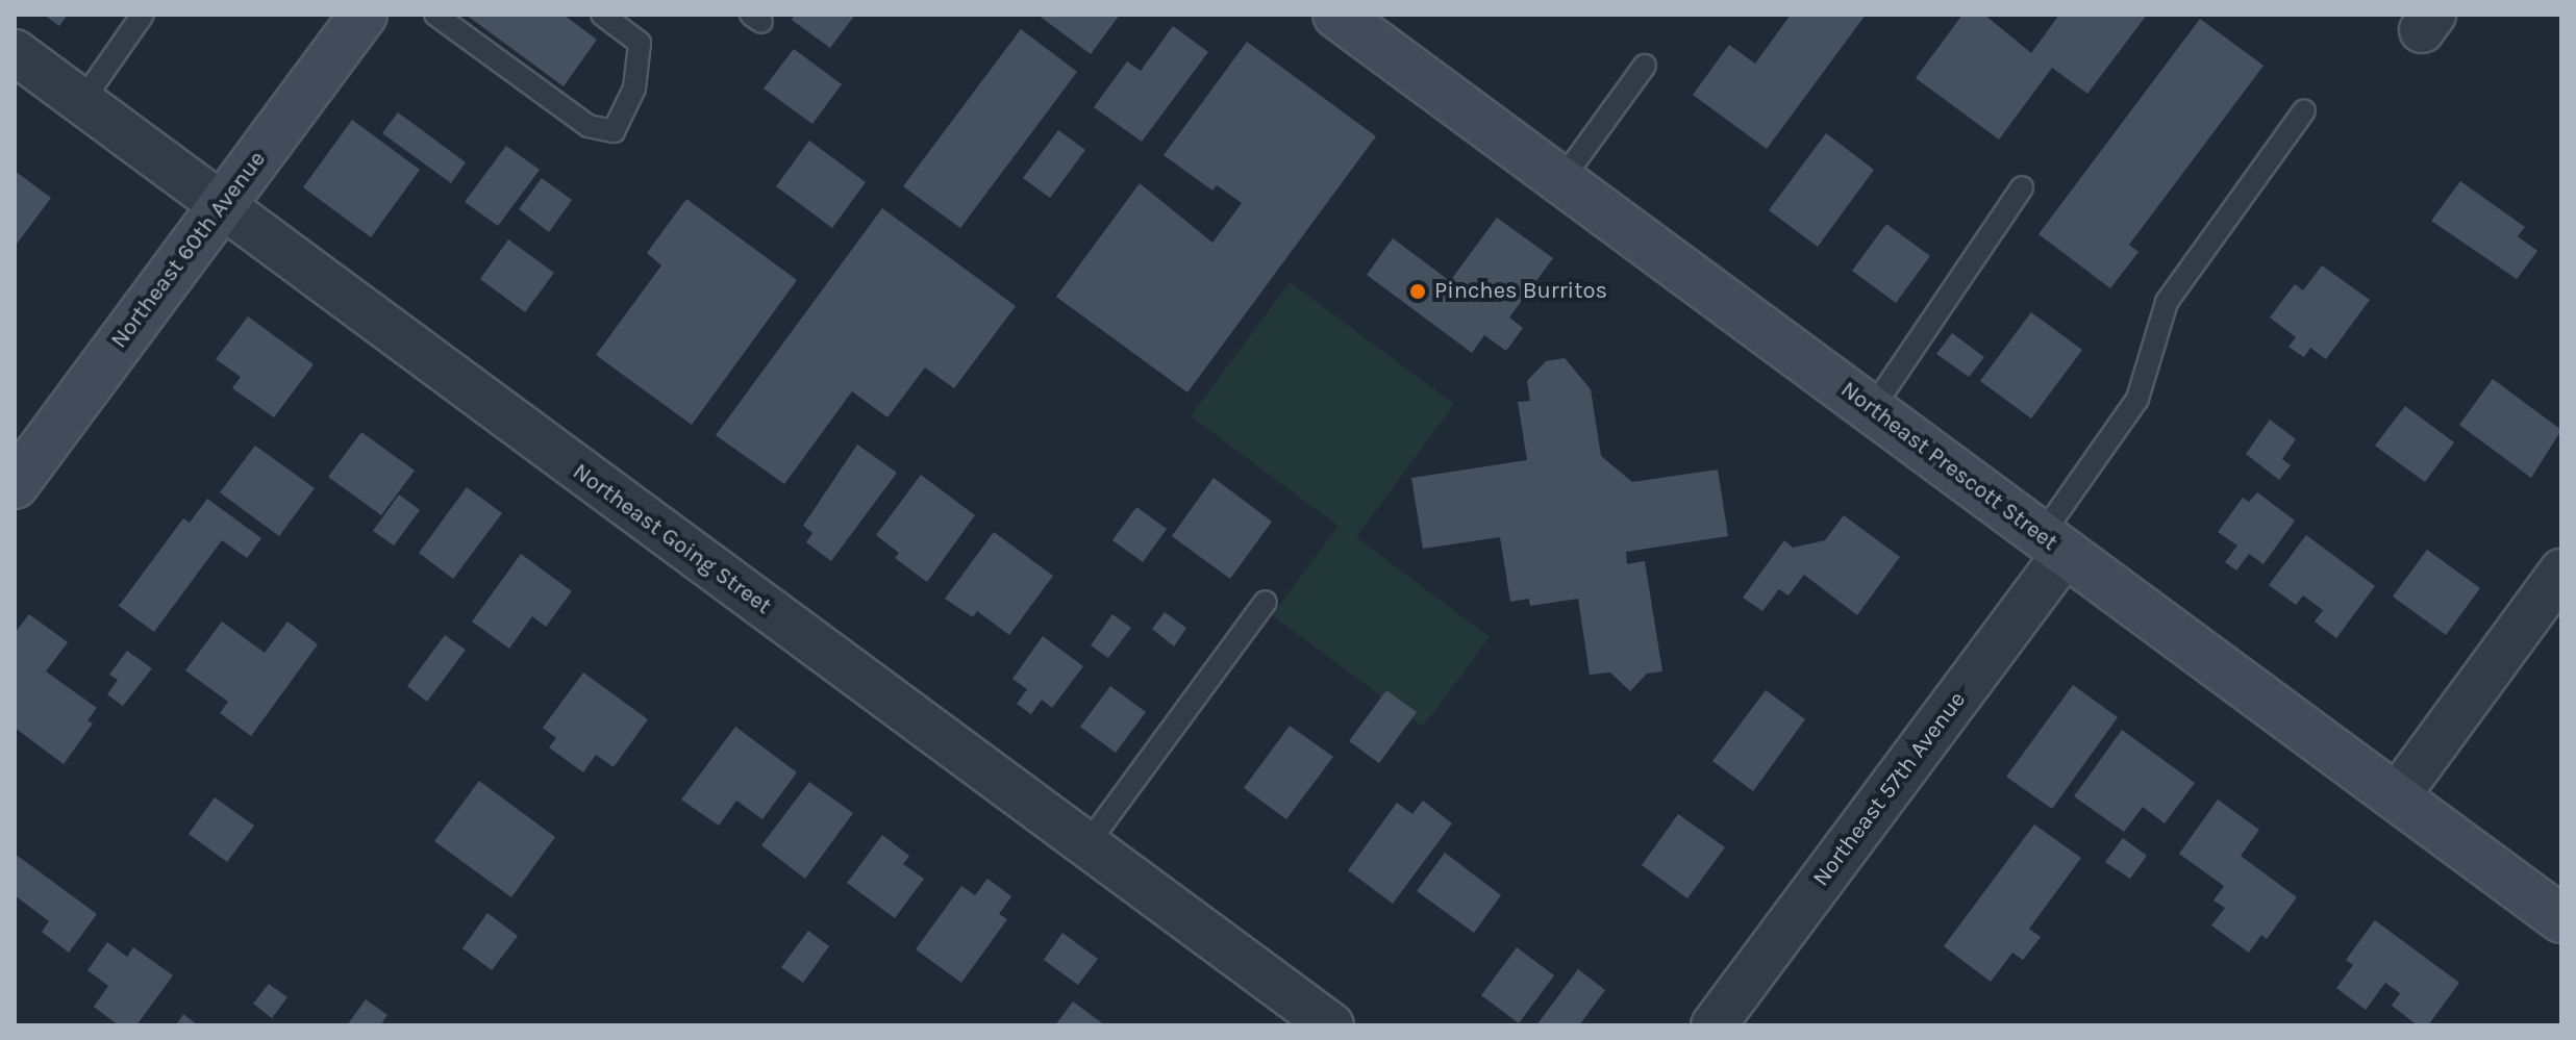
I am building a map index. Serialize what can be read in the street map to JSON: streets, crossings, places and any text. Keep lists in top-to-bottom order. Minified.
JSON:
{"streets":{"street":["Northeast 60th Avenue","Northeast Prescott Street","Northeast Going Street","Northeast 57th Avenue"]},"crossings":[["Northeast 60th Avenue","Northeast Going Street"],["Northeast Prescott Street","Northeast 57th Avenue"]],"places":["Pinches Burritos"]}
